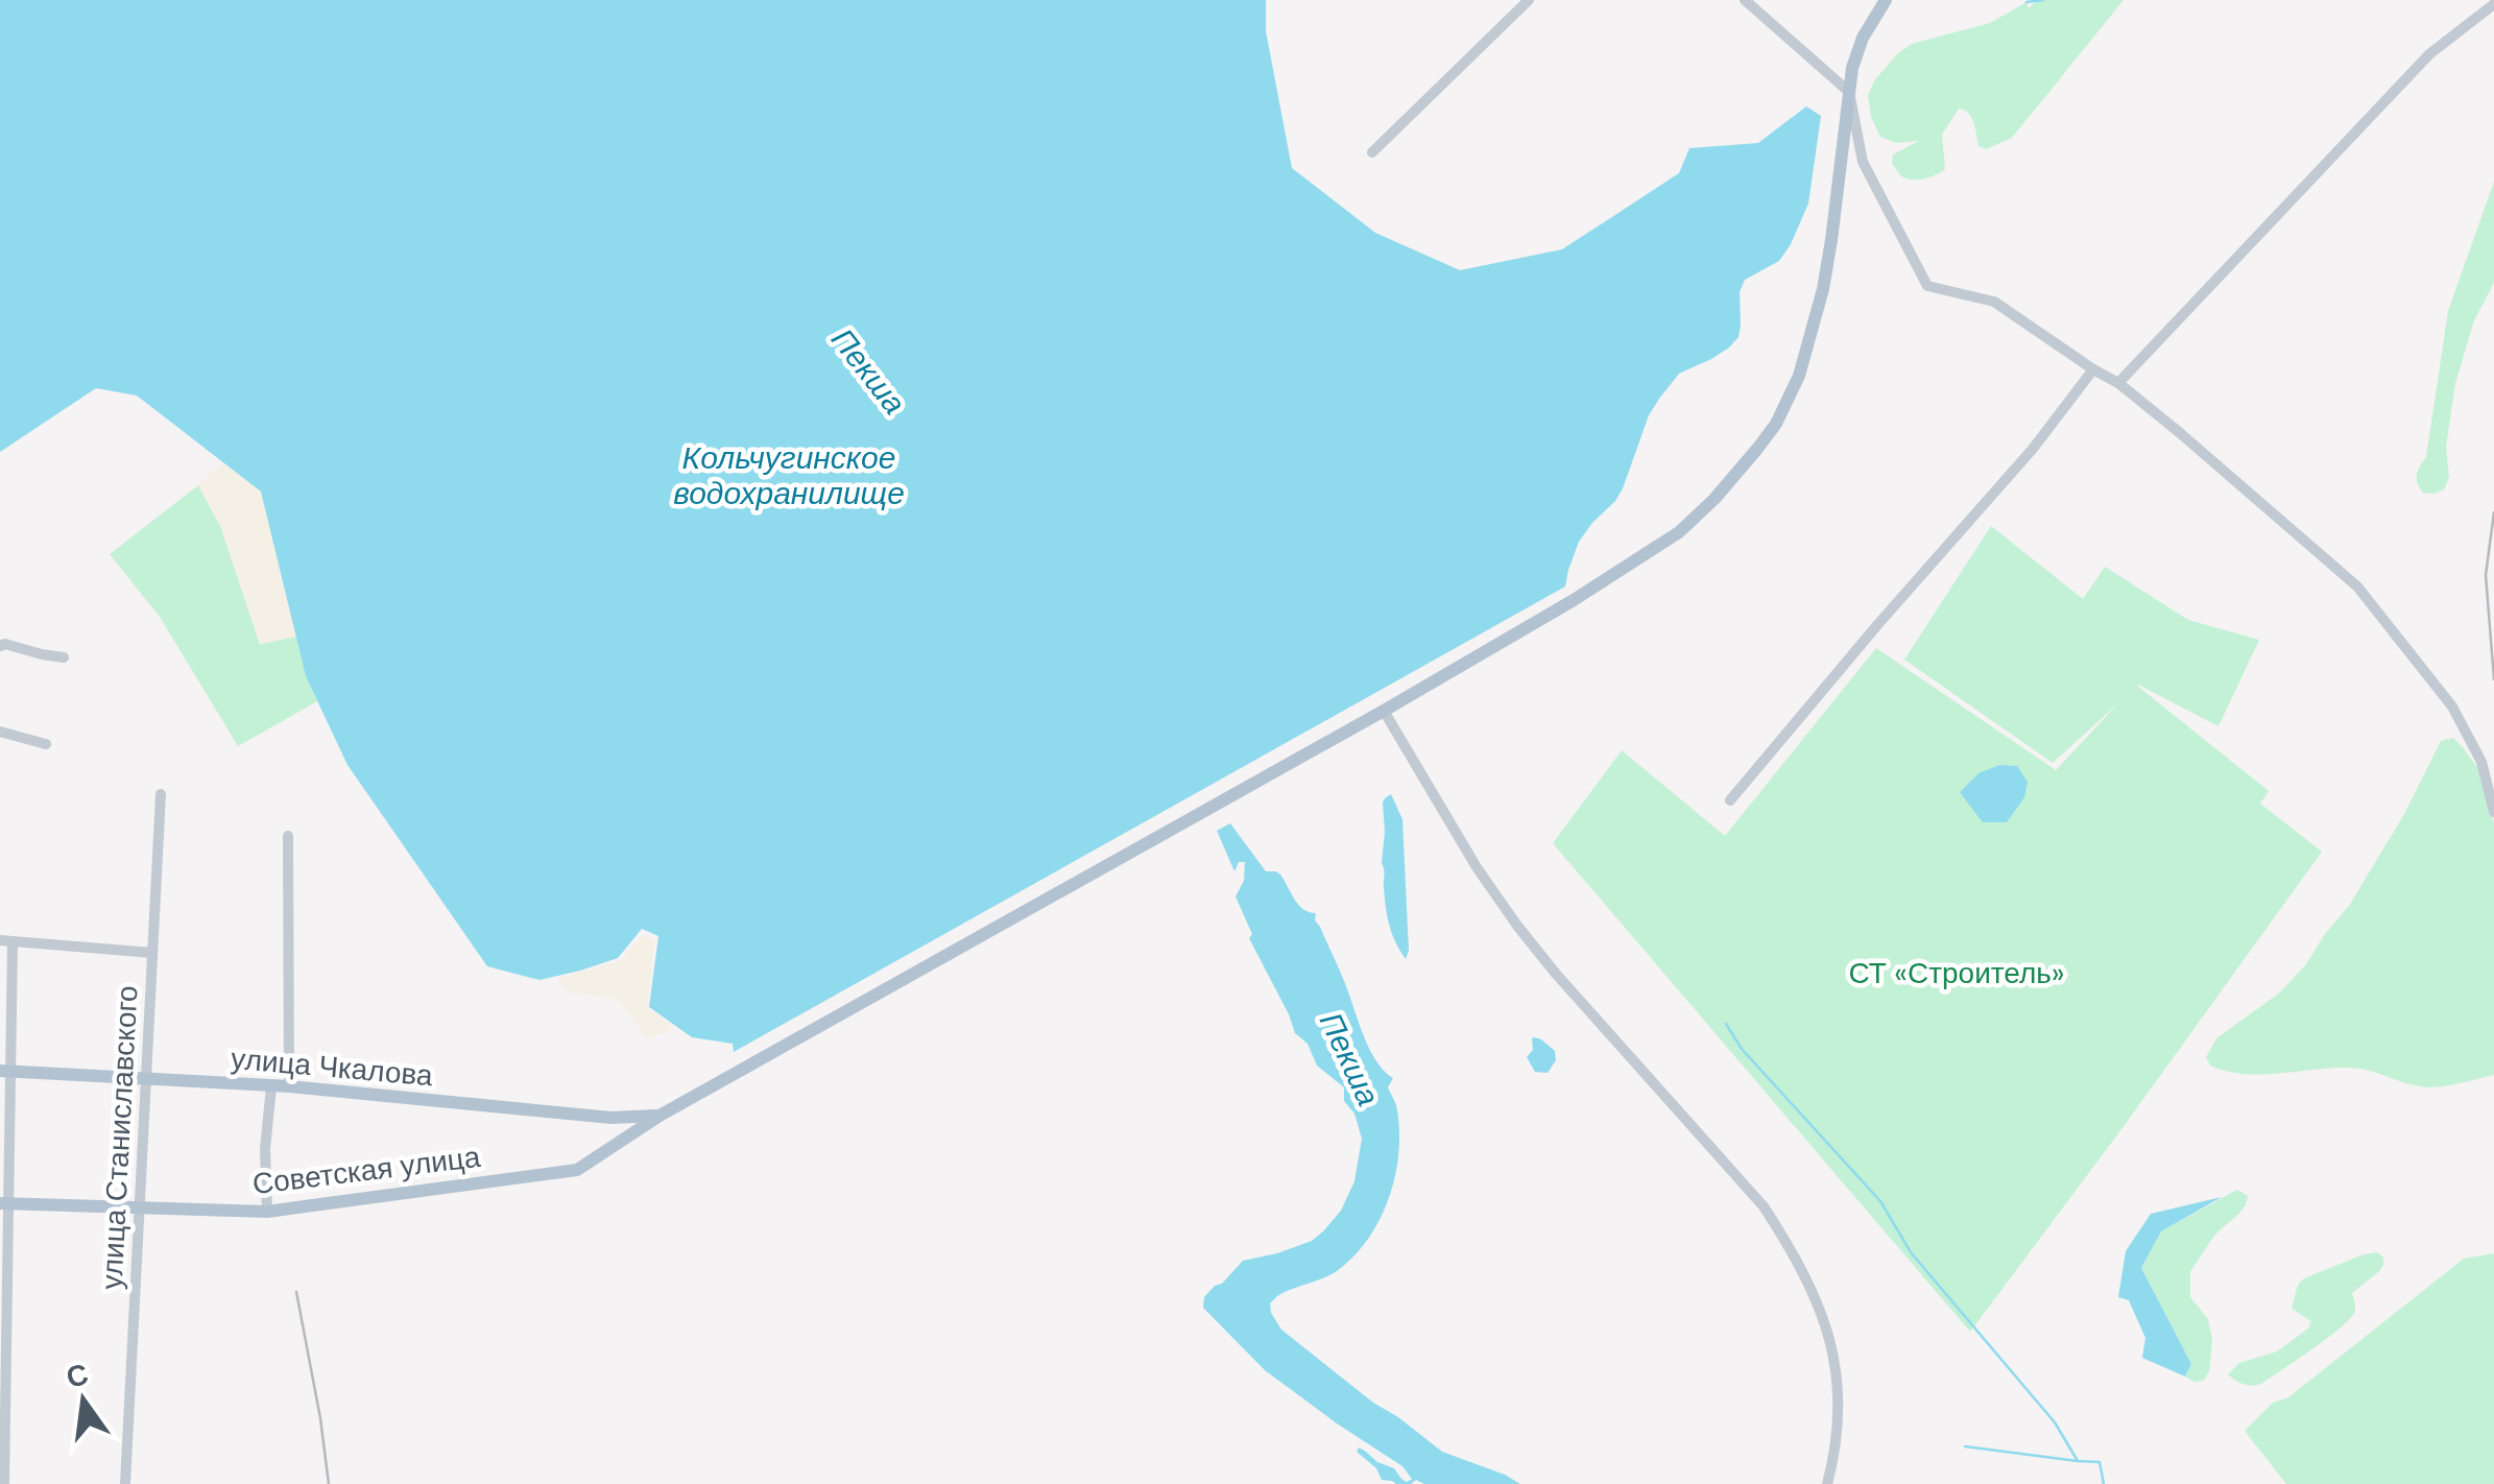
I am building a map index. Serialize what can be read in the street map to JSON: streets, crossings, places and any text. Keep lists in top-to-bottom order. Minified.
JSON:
{"streets":{"main road":["улица Чкалова","Советская улица"],"street":["улица Станиславского"]},"crossings":[["улица Чкалова","улица Станиславского"],["улица Чкалова","Советская улица"],["улица Станиславского","Советская улица"]],"water":["Пекша","Кольчугинское водохранилище"],"parks":["СТ «Строитель»"],"north":"top"}
